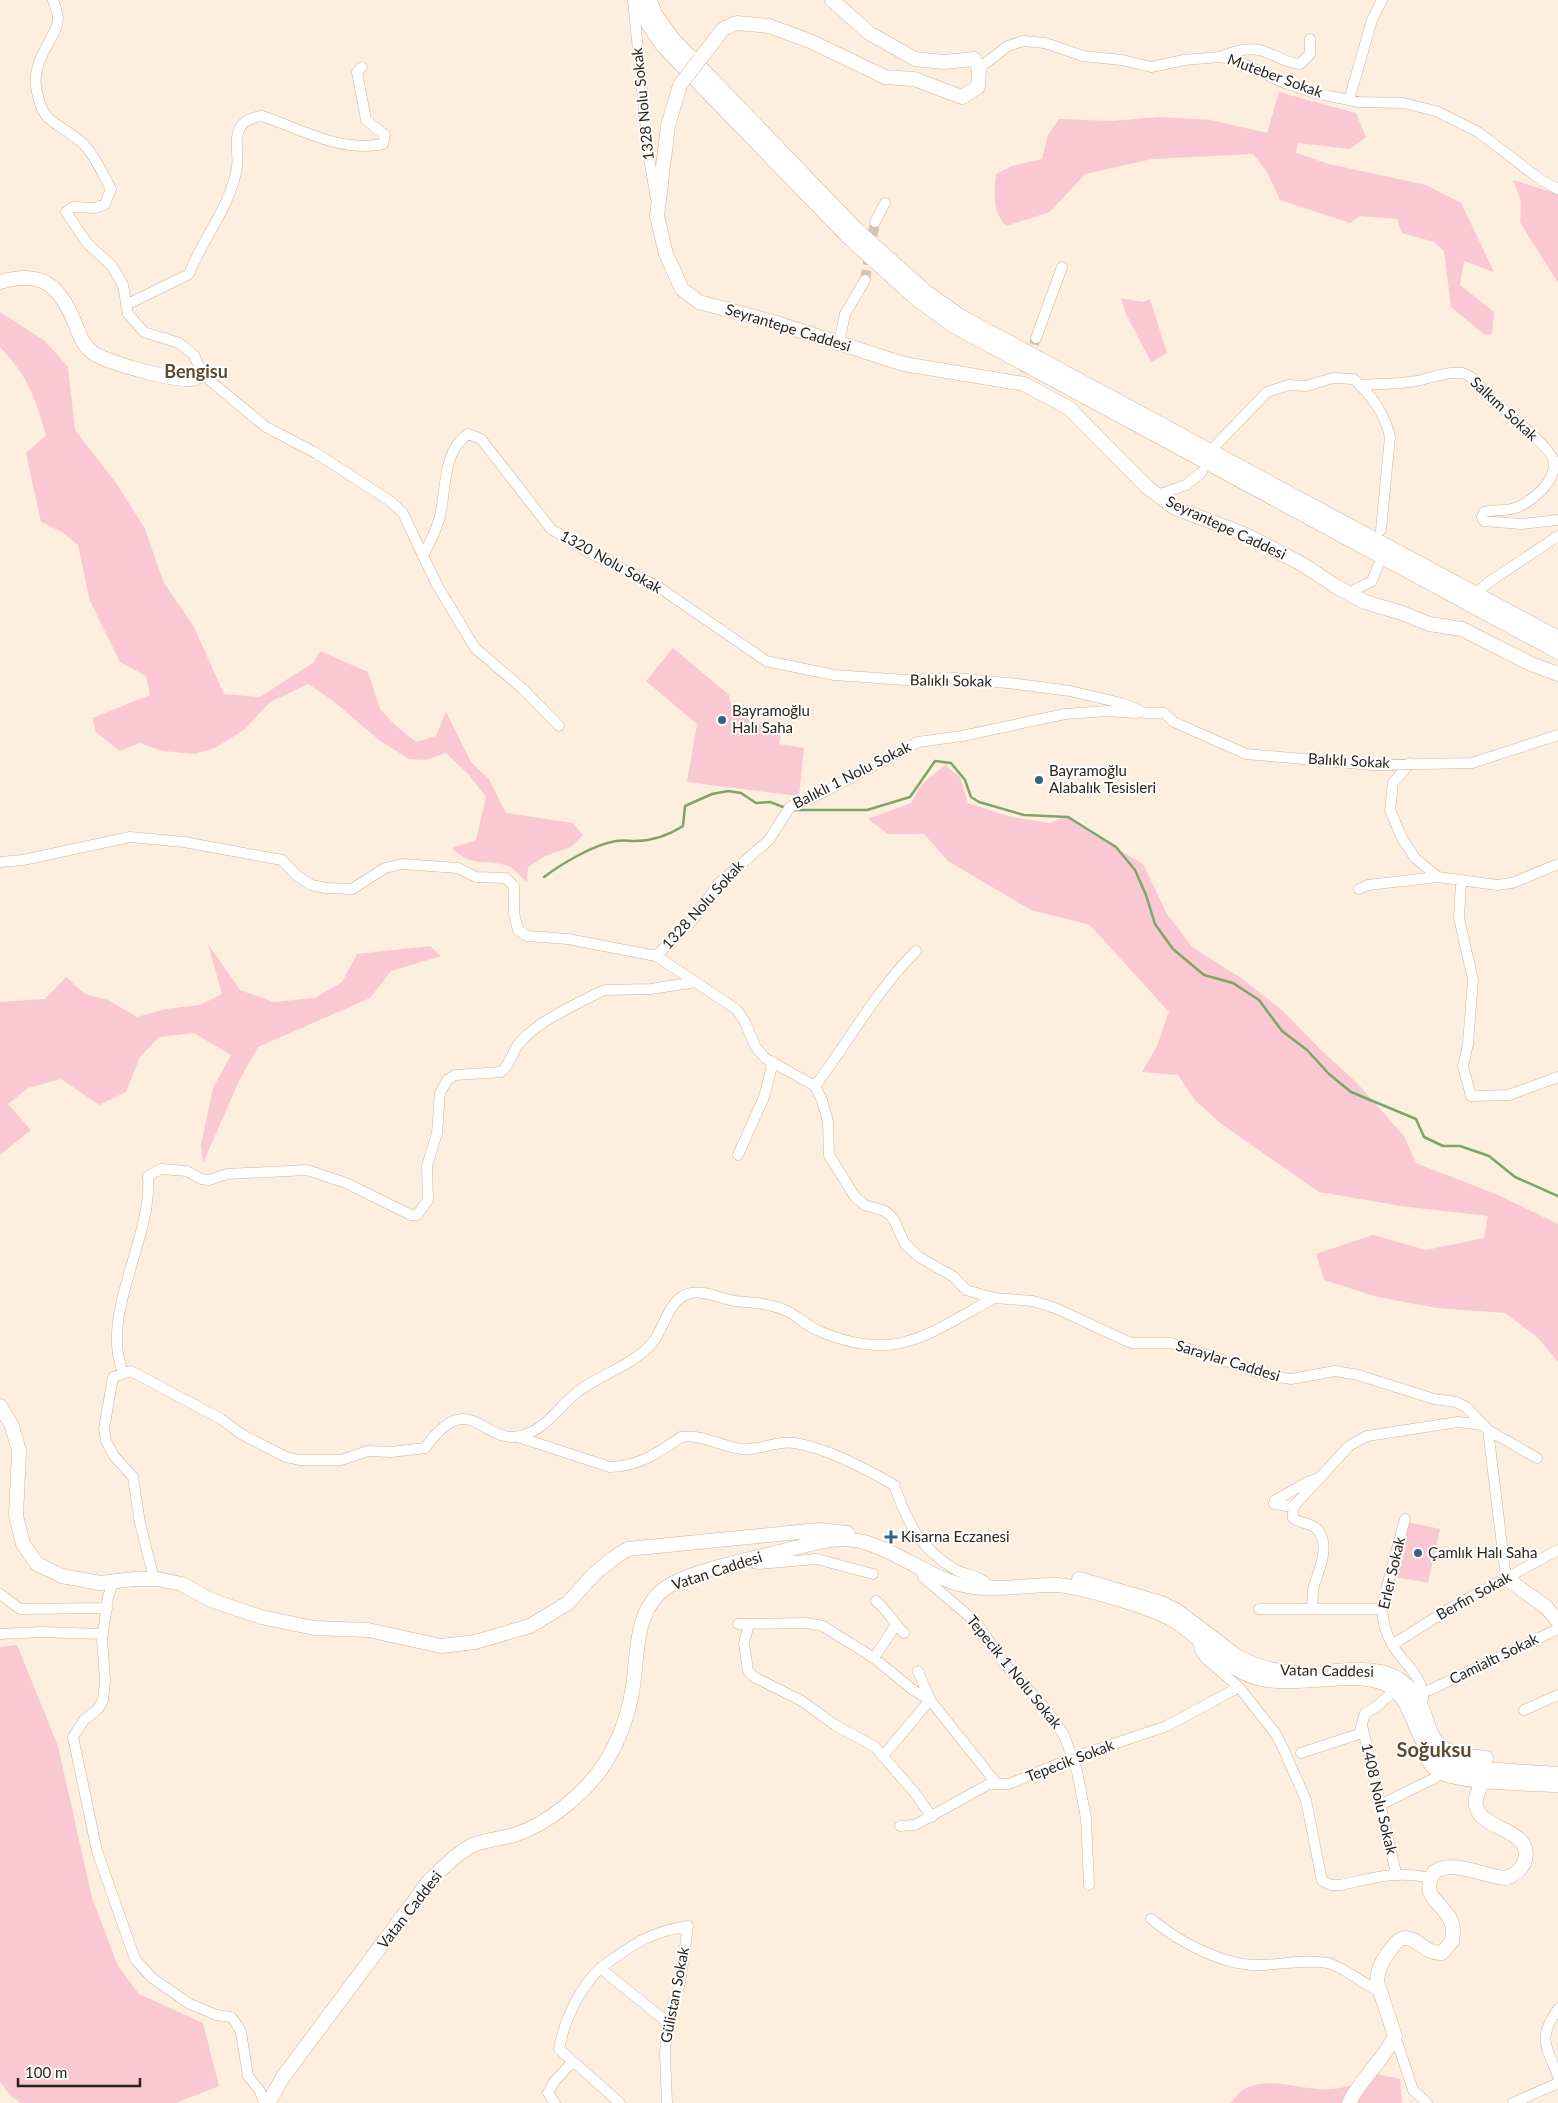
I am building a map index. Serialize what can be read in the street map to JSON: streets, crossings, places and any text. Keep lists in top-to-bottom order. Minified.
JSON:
{"streets":{"street":["Muteber Sokak","1328 Nolu Sokak","Seyrantepe Caddesi","Salkım Sokak","1320 Nolu Sokak","Balıklı Sokak","Balıklı 1 Nolu Sokak","Saraylar Caddesi","Vatan Caddesi","Erler Sokak","Berfin Sokak","Camialtı Sokak","Tepecik 1 Nolu Sokak","Tepecik Sokak","1408 Nolu Sokak","Gülistan Sokak"]},"crossings":[["Muteber Sokak","Seyrantepe Caddesi"],["1328 Nolu Sokak","Seyrantepe Caddesi"],["1328 Nolu Sokak","Balıklı 1 Nolu Sokak"],["1320 Nolu Sokak","Balıklı Sokak"],["Balıklı Sokak","Balıklı 1 Nolu Sokak"],["Vatan Caddesi","Erler Sokak"],["Vatan Caddesi","Tepecik 1 Nolu Sokak"],["Erler Sokak","Berfin Sokak"],["Tepecik 1 Nolu Sokak","Tepecik Sokak"]],"districts":["Bengisu","Soğuksu"],"places":{"other":["Bayramoğlu Halı Saha","Bayramoğlu Alabalık Tesisleri","Çamlık Halı Saha"],"health":["Kisarna Eczanesi"]},"scale_bar":"100 m"}
